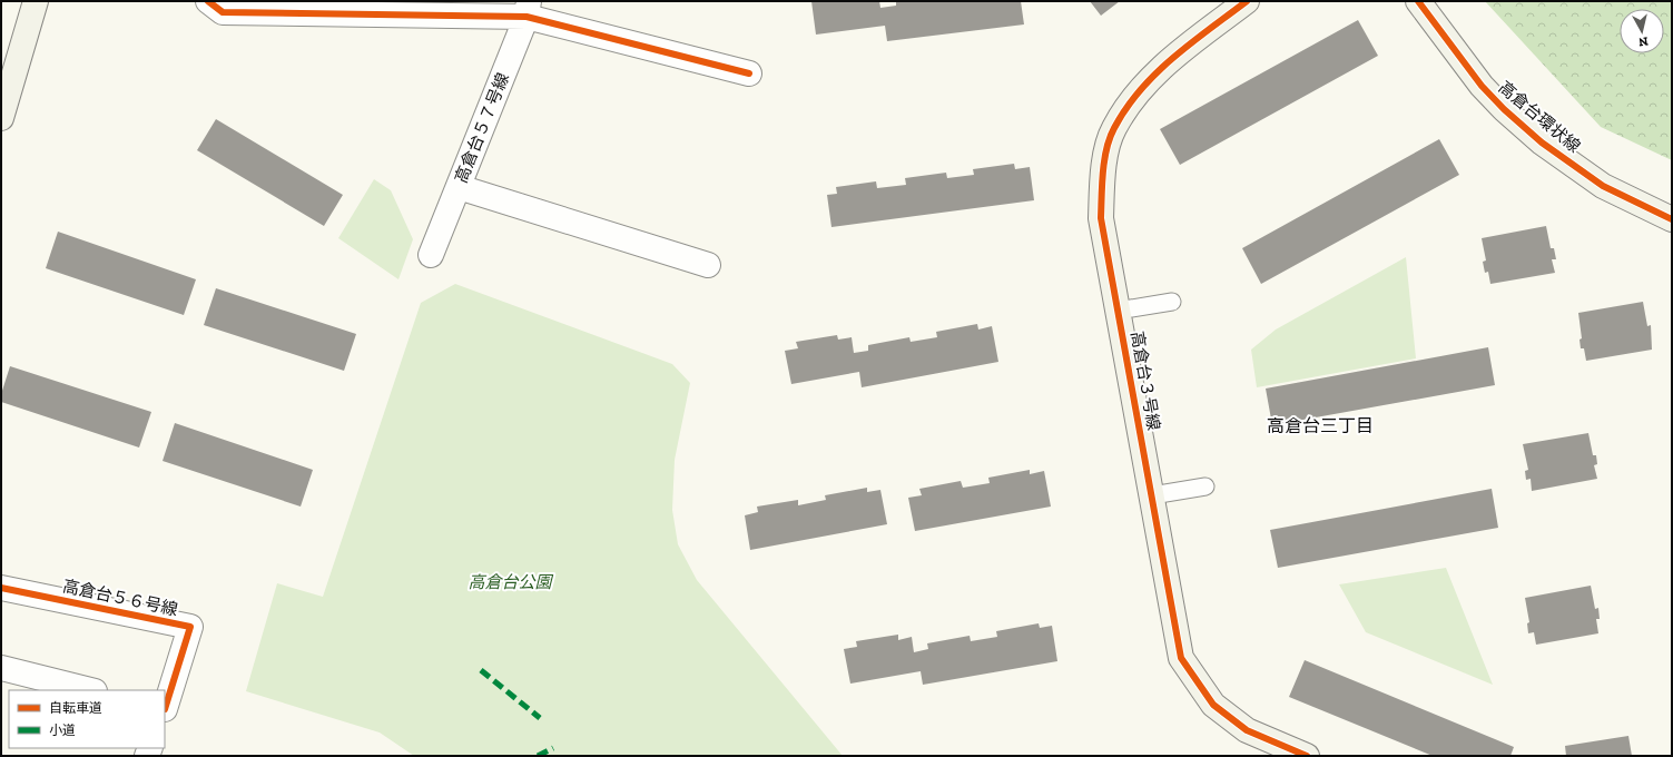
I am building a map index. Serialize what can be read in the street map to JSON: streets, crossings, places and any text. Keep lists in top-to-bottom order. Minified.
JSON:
{"streets":{"street":["高倉台環状線","高倉台５７号線","高倉台３号線","高倉台５６号線"]},"districts":["高倉台三丁目"],"parks":["高倉台公園"],"legend":["自転車道","小道"],"north":"bottom"}
